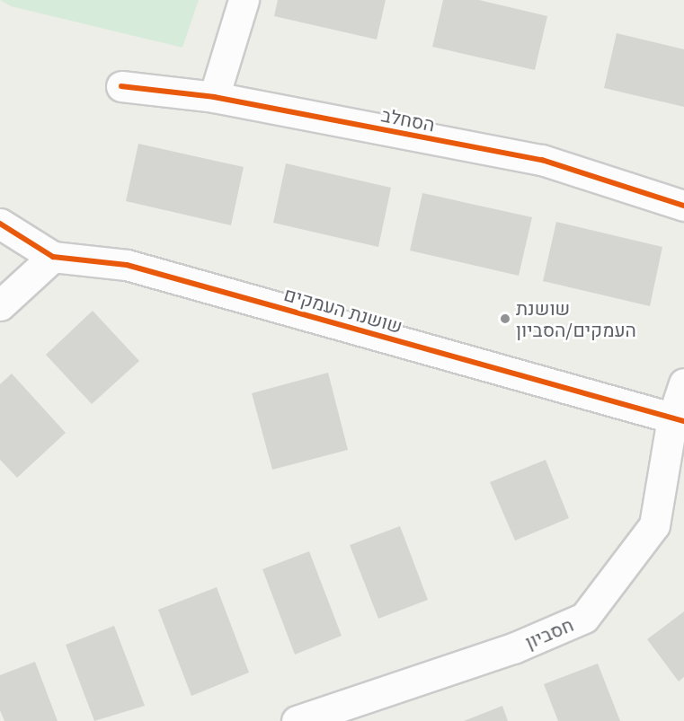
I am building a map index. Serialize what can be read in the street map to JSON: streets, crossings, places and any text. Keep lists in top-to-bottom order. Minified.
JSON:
{"streets":{"street":["הסחלב","שושנת העמקים","חסביון"]},"crossings":[["שושנת העמקים","חסביון"]],"places":["שושנת העמקים/הסביון"]}
